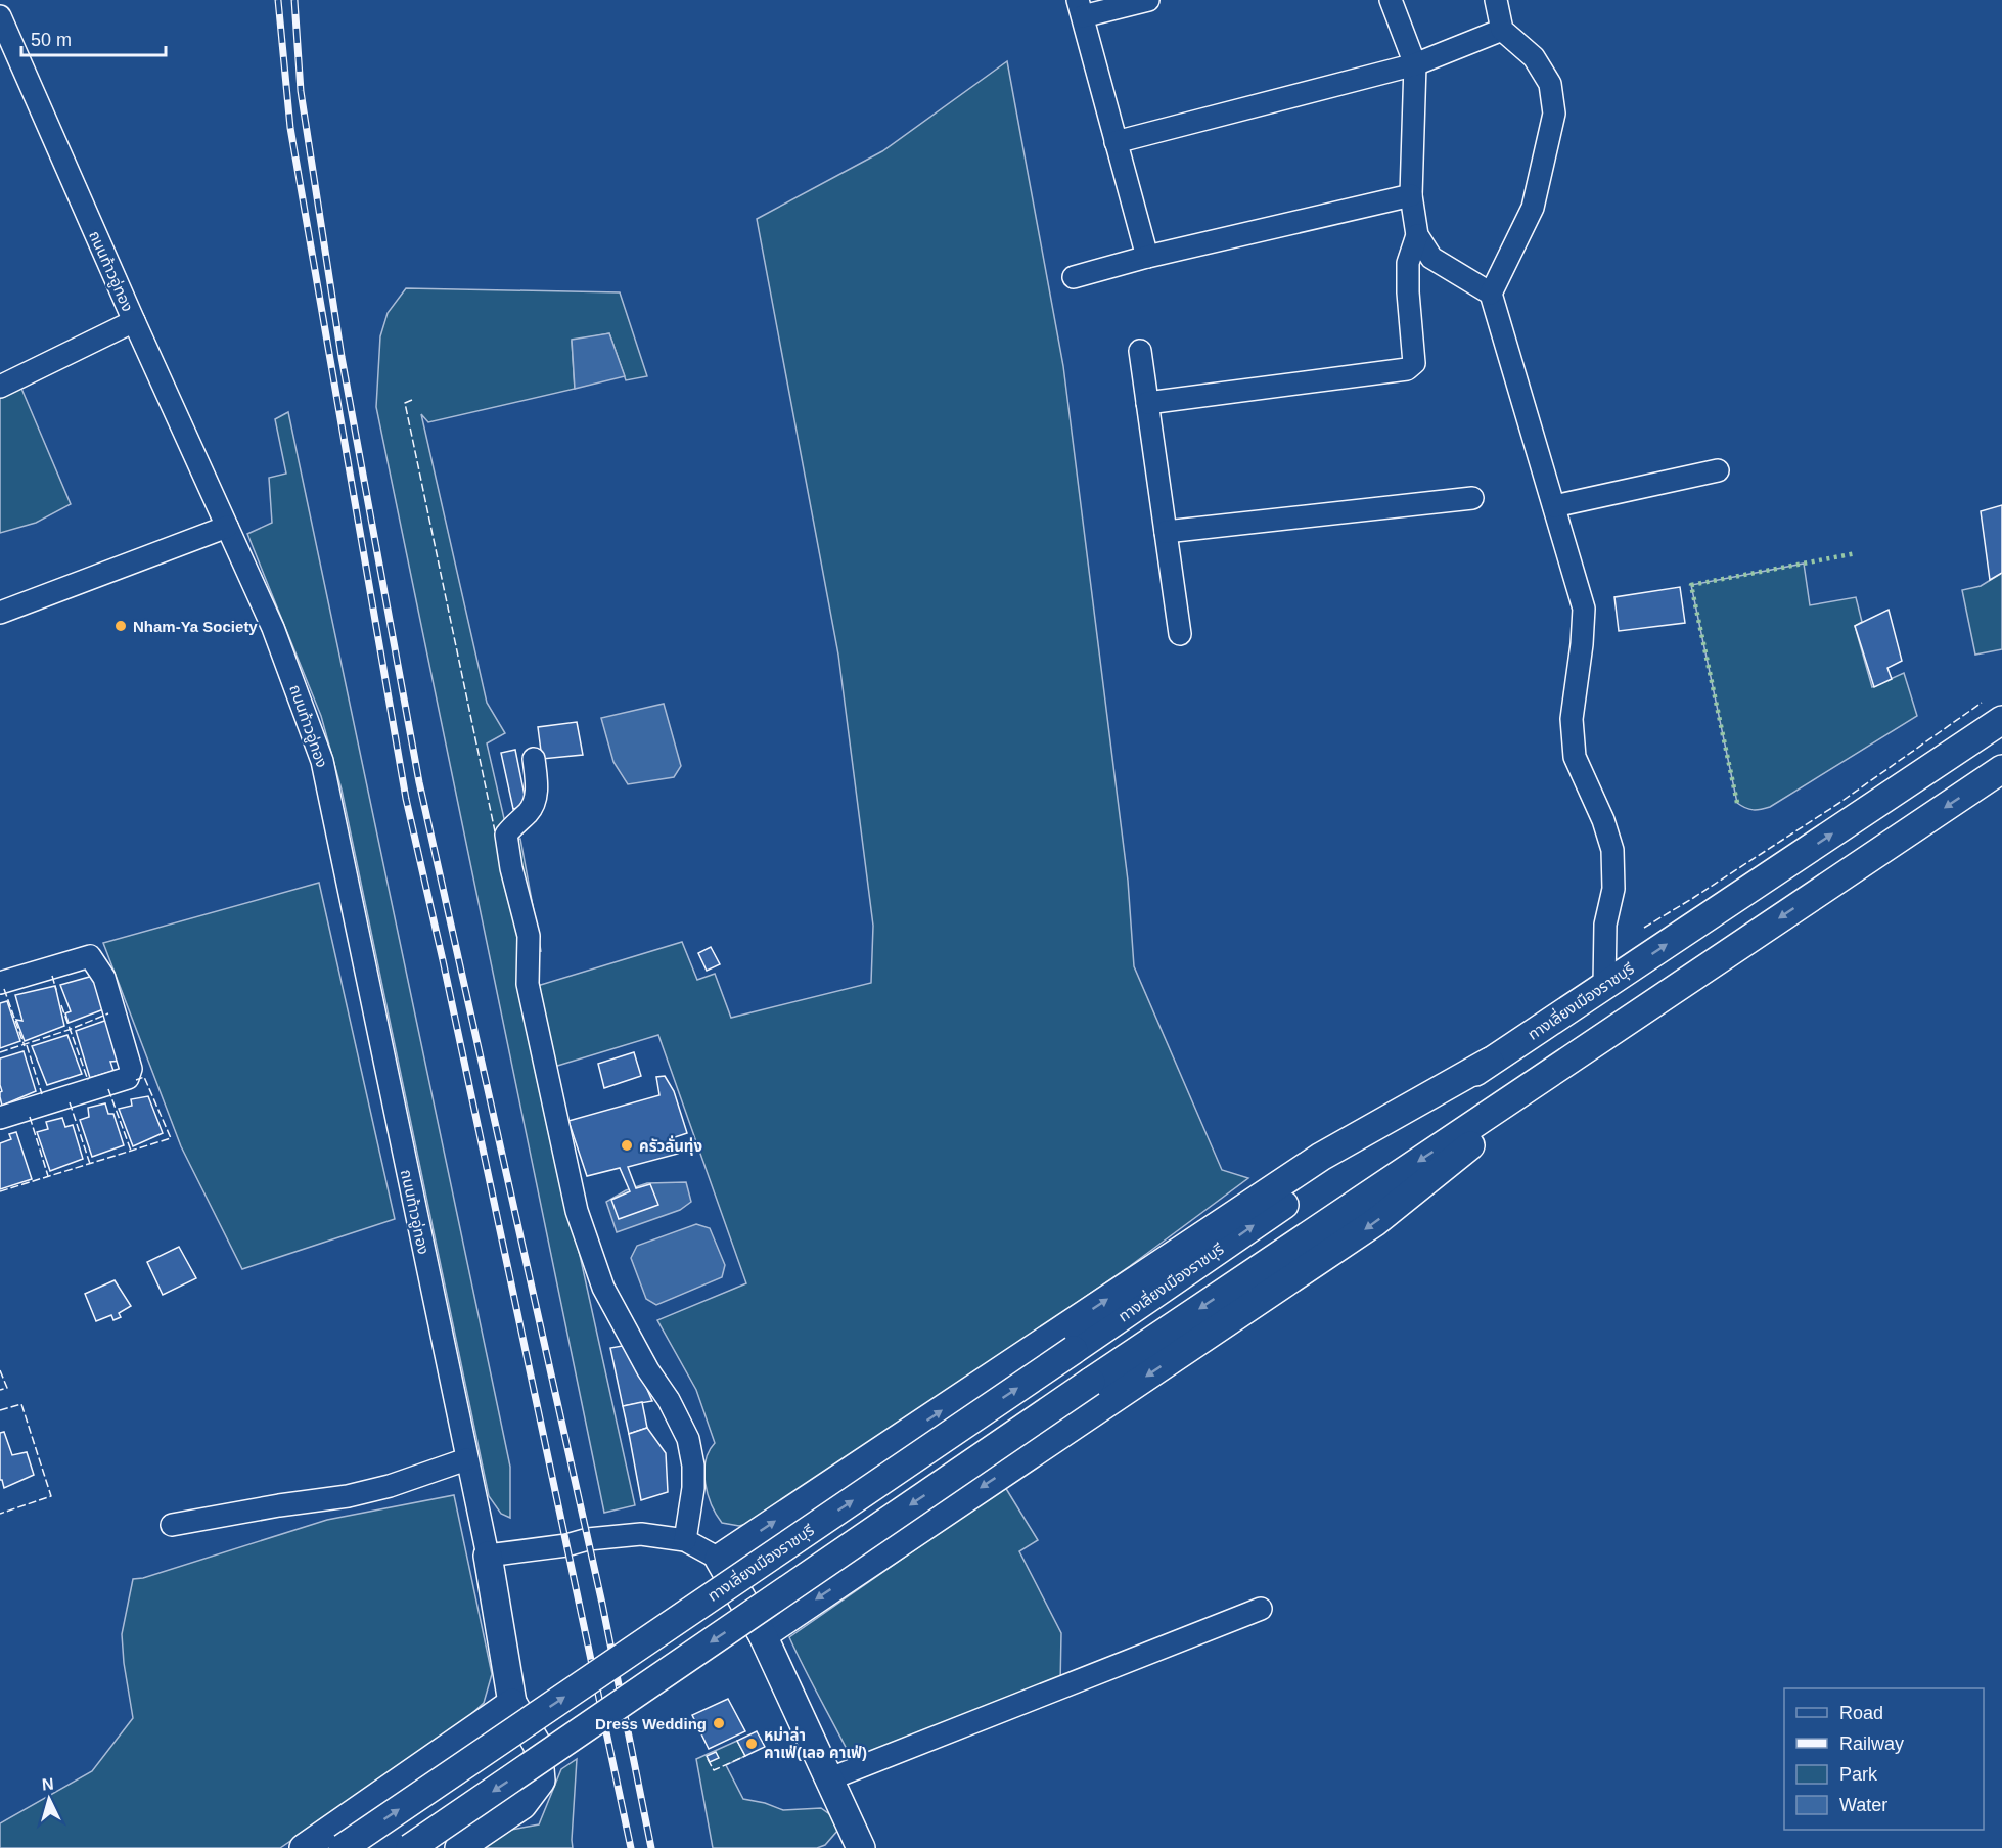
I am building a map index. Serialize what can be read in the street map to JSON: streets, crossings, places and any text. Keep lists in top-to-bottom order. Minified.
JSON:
{"streets":{"main road":["ทางเลี่ยงเมืองราชบุรี"],"street":["ถนนท้าวอู่ทอง"]},"places":["Nham-Ya Society","ครัวลั่นทุ่ง","Dress Wedding","หม่าล่า คาเฟ่(เลอ คาเฟ่)"],"legend":["Road","Railway","Park","Water"],"scale_bar":"50 m","north":"top"}
